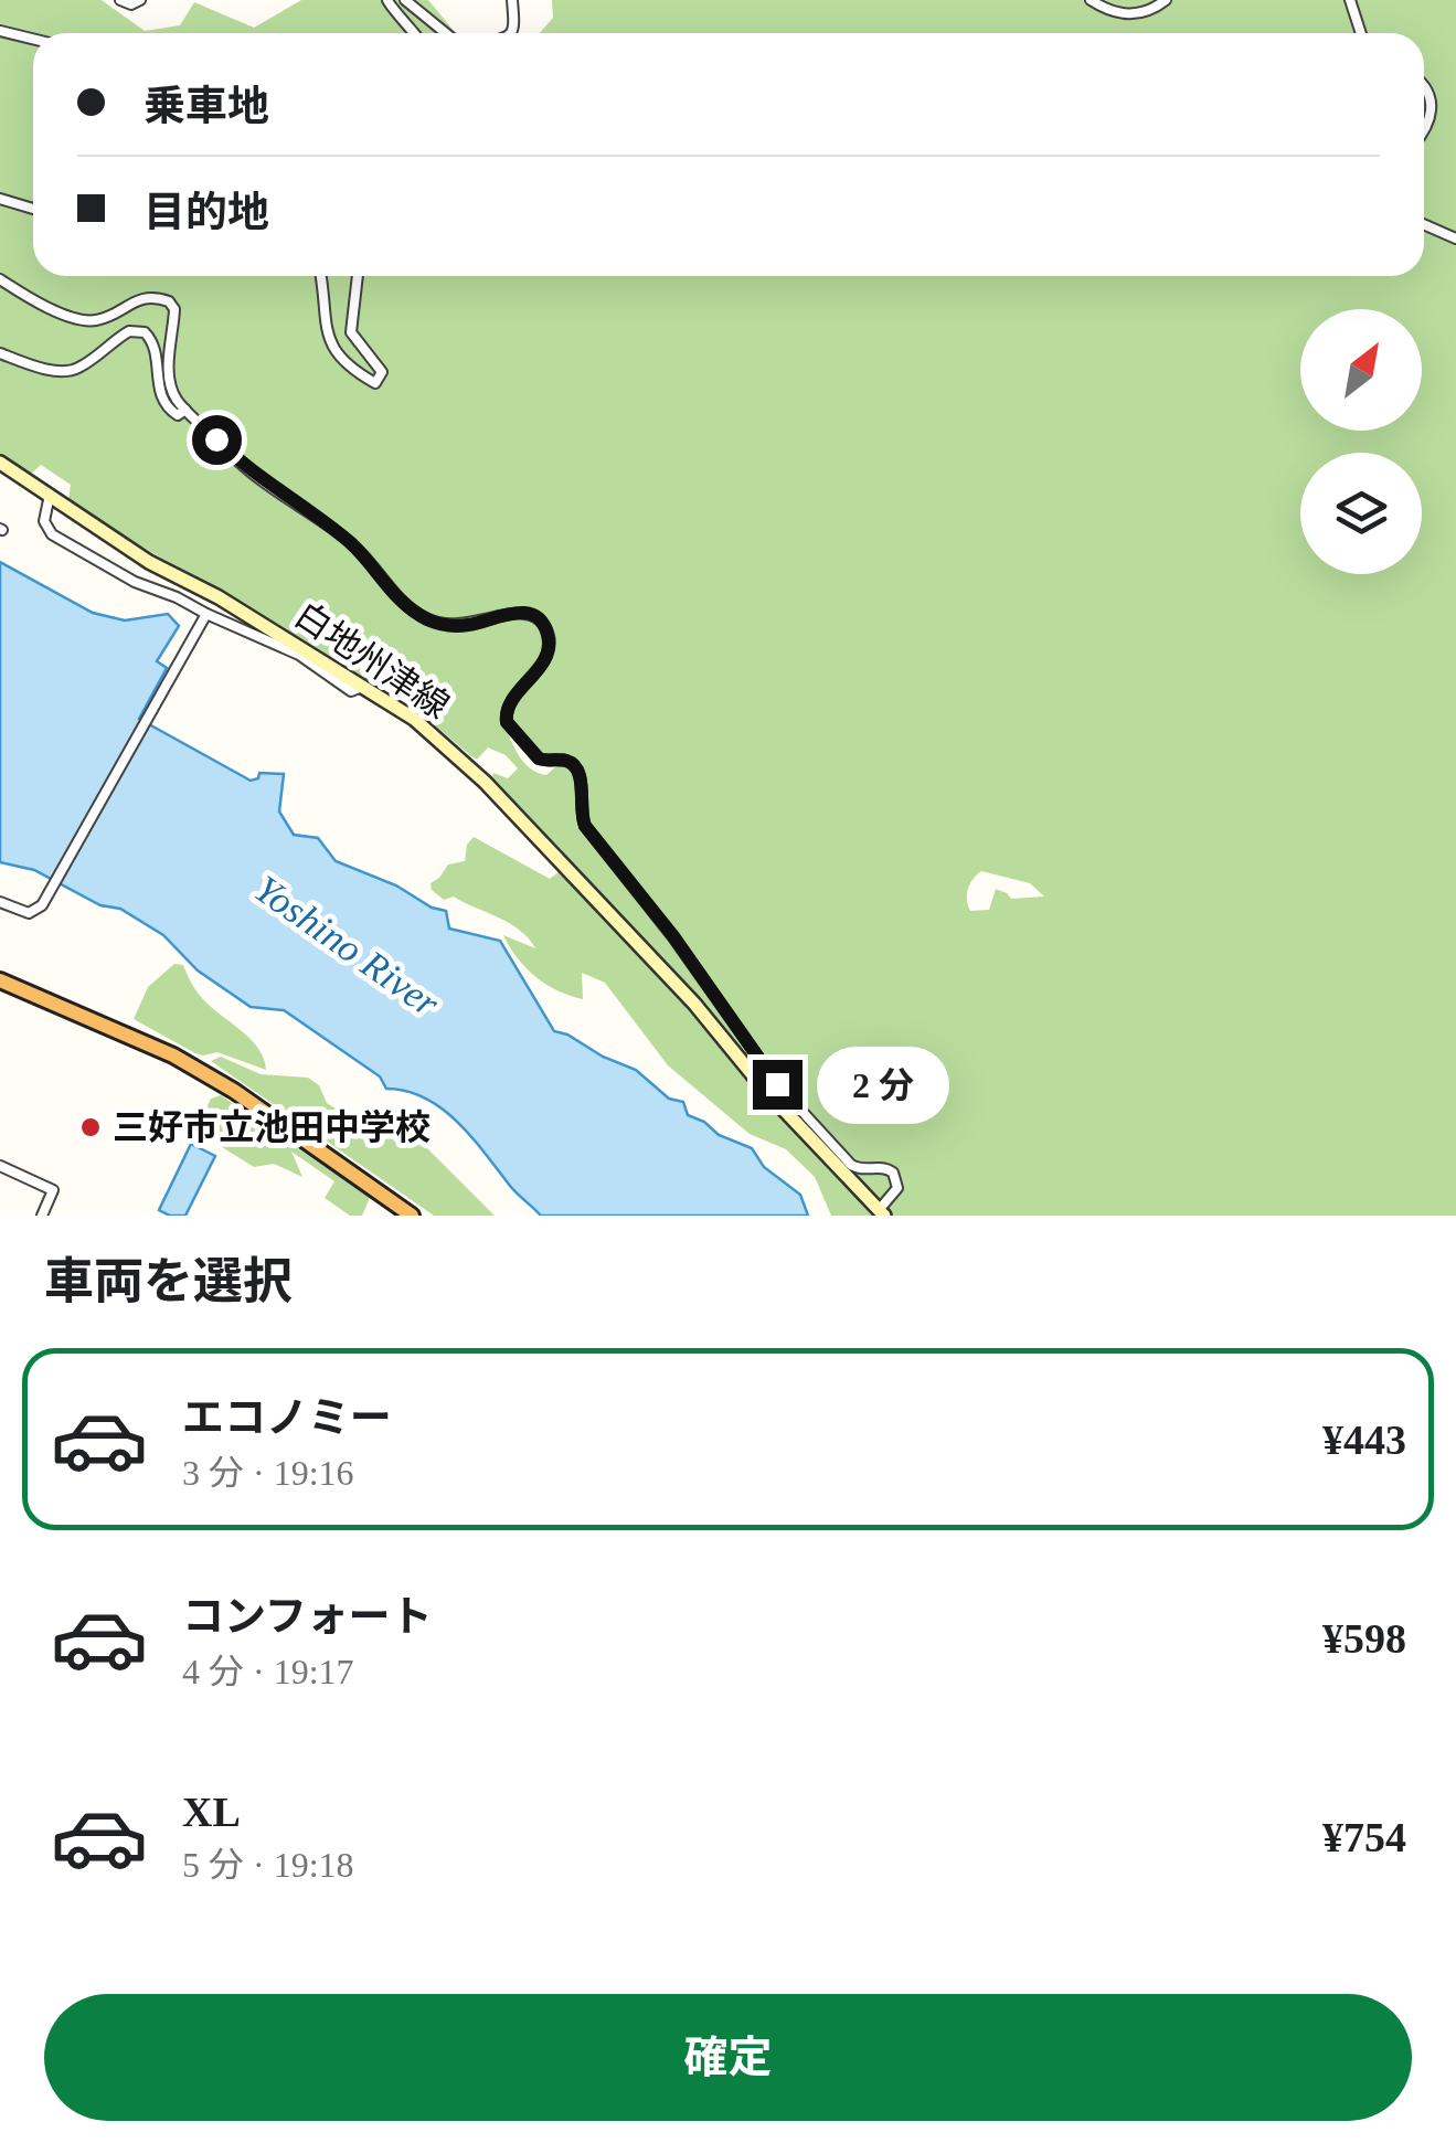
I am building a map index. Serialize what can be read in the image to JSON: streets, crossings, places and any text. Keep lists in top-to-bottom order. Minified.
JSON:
{"streets":{"main road":["白地州津線"]},"water":["Yoshino River"],"places":["三好市立池田中学校"],"north":"top right","page":{"banner":["乗車地","目的地"],"bubble":"2 分","heading":"車両を選択","list":[{"name":"エコノミー","note":"3 分 · 19:16","value":"¥443"},{"name":"コンフォート","note":"4 分 · 19:17","value":"¥598"},{"name":"XL","note":"5 分 · 19:18","value":"¥754"}],"buttons":"確定"}}
